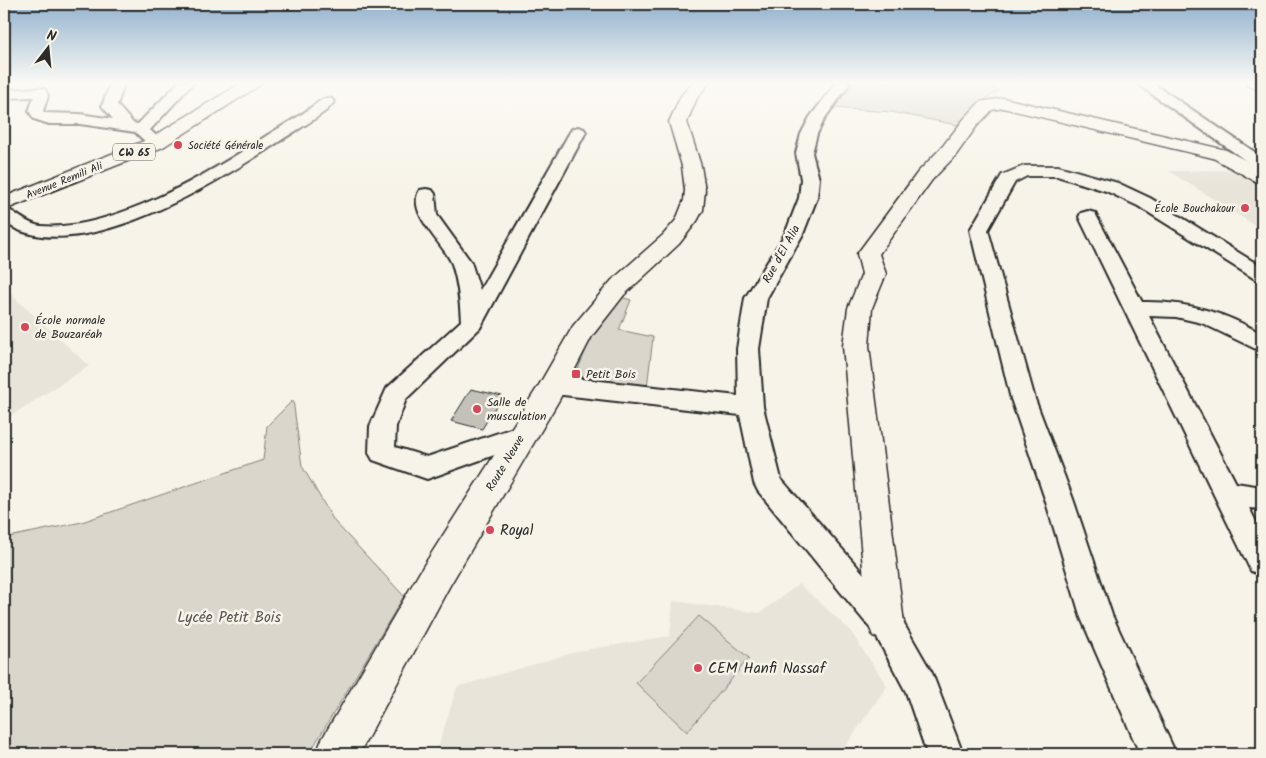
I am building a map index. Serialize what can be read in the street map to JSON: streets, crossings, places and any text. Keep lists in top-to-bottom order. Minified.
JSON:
{"streets":{"main road":["CW 65","Avenue Remili Ali","Route Neuve"],"street":["Rue d'El Alia"]},"parks":["Lycée Petit Bois"],"places":{"other":["Société Générale","École Bouchakour","École normale de Bouzaréah","Salle de musculation","Royal","CEM Hanfi Nassaf"],"transit":["Petit Bois"]},"north":"top"}
